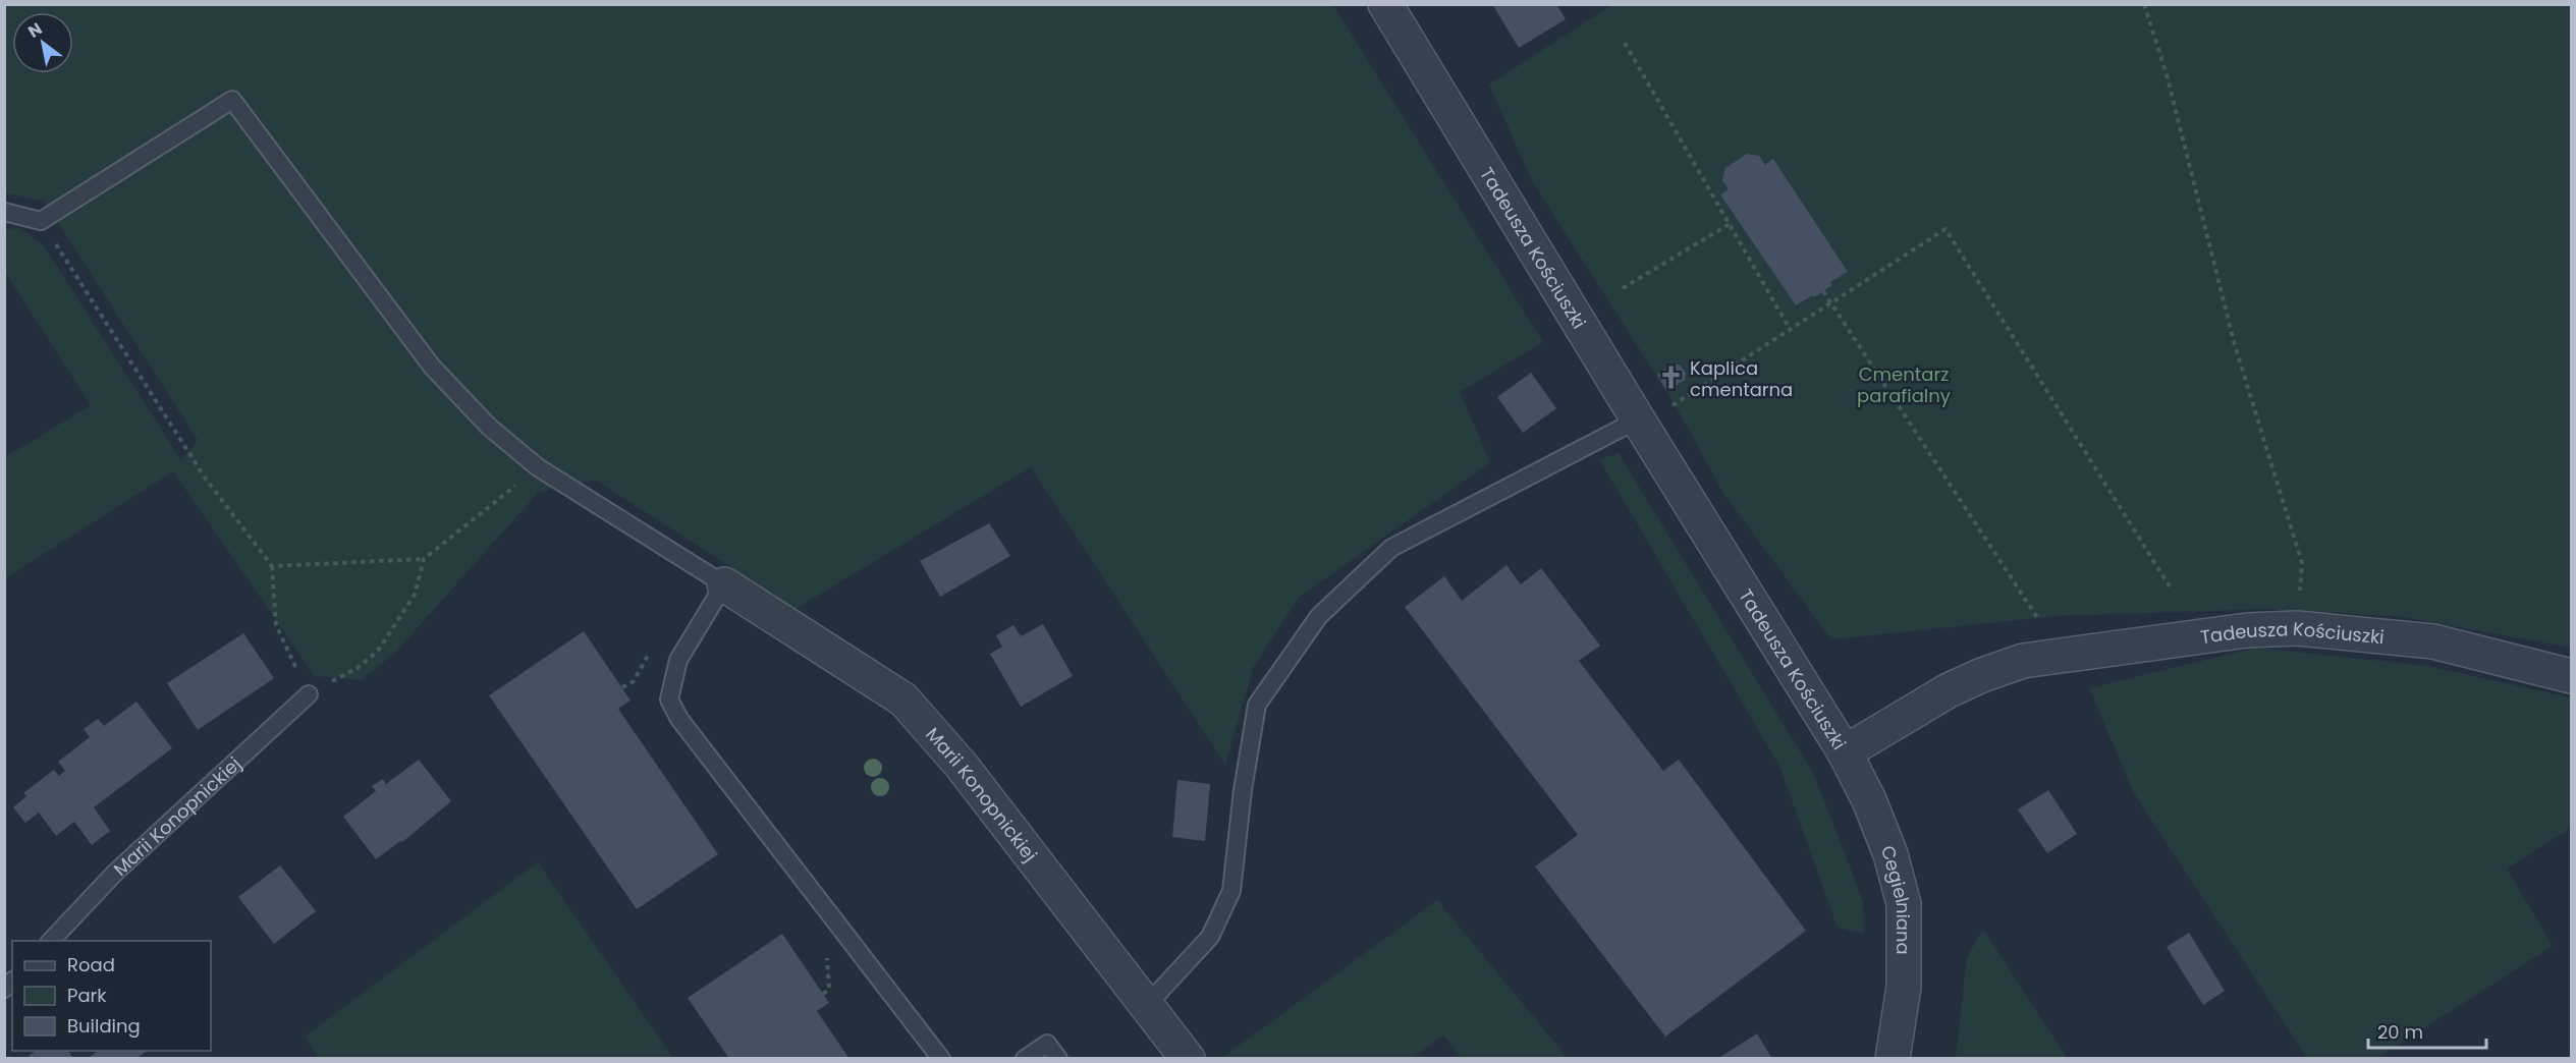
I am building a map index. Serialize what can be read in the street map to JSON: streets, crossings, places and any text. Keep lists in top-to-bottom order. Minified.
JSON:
{"streets":{"street":["Tadeusza Kościuszki","Marii Konopnickiej","Cegielniana"]},"crossings":[["Tadeusza Kościuszki","Cegielniana"]],"parks":["Cmentarz parafialny"],"places":{"church":["Kaplica cmentarna"]},"legend":["Road","Park","Building"],"scale_bar":"20 m","north":"top left"}
